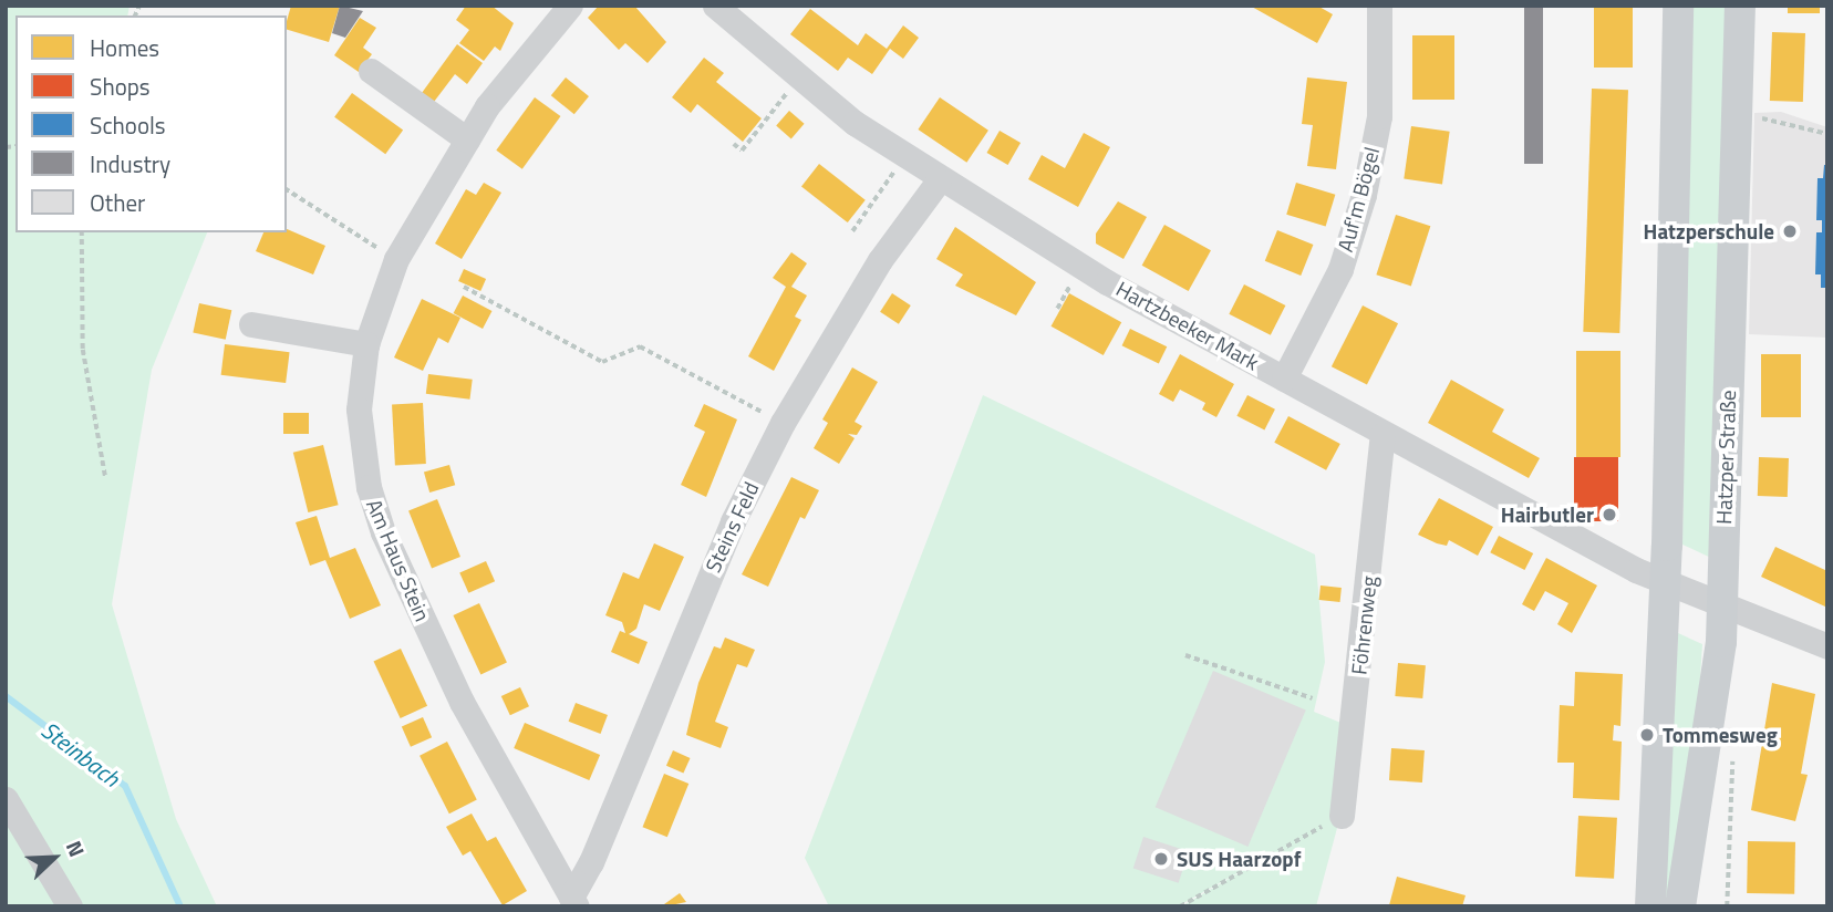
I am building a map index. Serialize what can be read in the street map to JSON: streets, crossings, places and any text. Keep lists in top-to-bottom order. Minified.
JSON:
{"streets":{"main road":["Hatzper Straße"],"street":["Auf'm Bögel","Hartzbeeker Mark","Steins Feld","Am Haus Stein","Föhrenweg"]},"crossings":[["Auf'm Bögel","Hartzbeeker Mark"],["Hartzbeeker Mark","Hatzper Straße"],["Hartzbeeker Mark","Steins Feld"],["Hartzbeeker Mark","Föhrenweg"],["Steins Feld","Am Haus Stein"]],"water":["Steinbach"],"places":["Hatzperschule","Hairbutler","Tommesweg","SUS Haarzopf"],"legend":["Homes","Shops","Schools","Industry","Other"],"north":"top right"}
